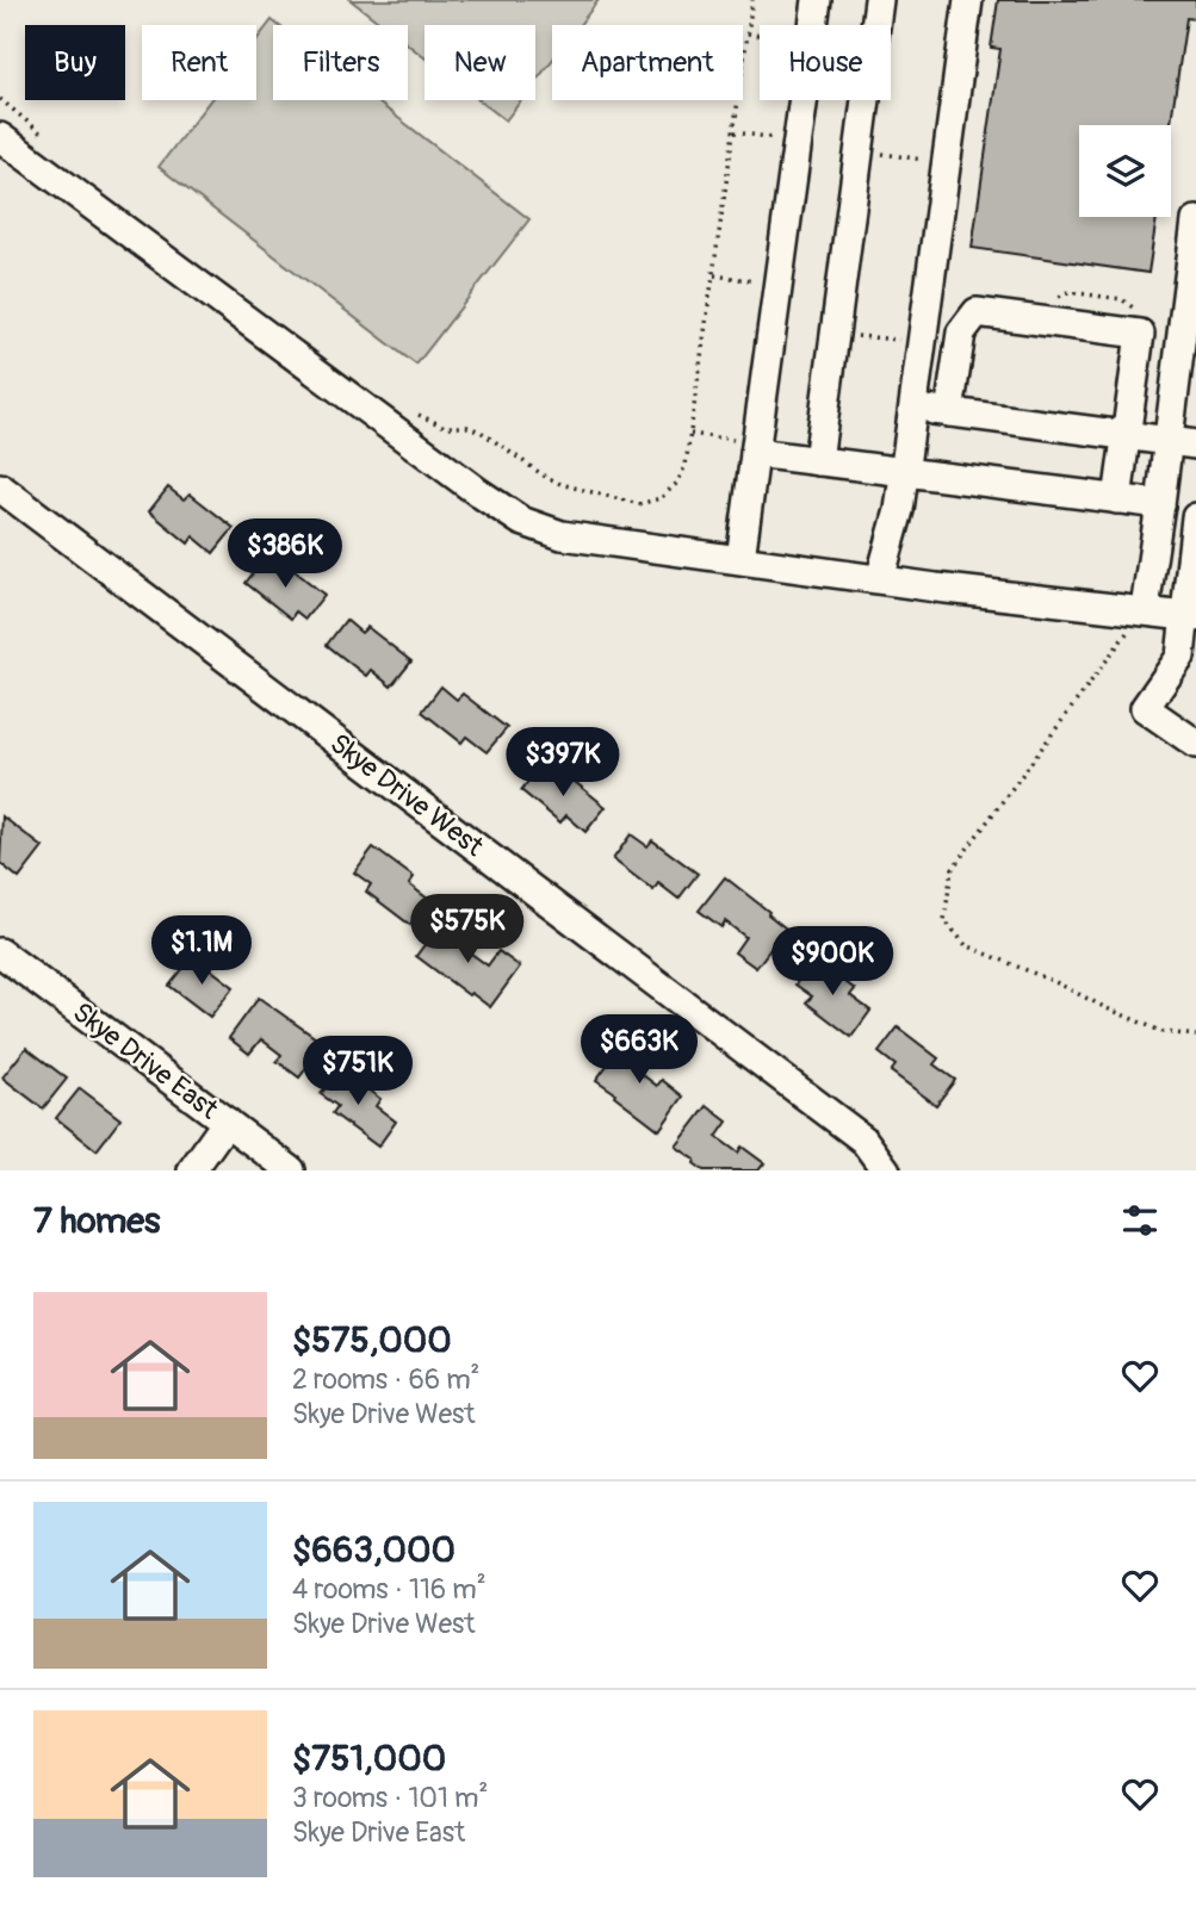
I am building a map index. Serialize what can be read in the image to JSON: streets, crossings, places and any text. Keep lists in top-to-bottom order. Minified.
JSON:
{"streets":{"street":["Skye Drive West","Skye Drive East"]},"page":{"chip":["Buy","Rent","Filters","New","Apartment","House"],"price":["$386K","$397K","$575K","$1.1M","$900K","$663K","$751K"],"heading":"7 homes","list":[{"name":"$575,000","note":"2 rooms · 66 m² · Skye Drive West"},{"name":"$663,000","note":"4 rooms · 116 m² · Skye Drive West"},{"name":"$751,000","note":"3 rooms · 101 m² · Skye Drive East"}]}}
